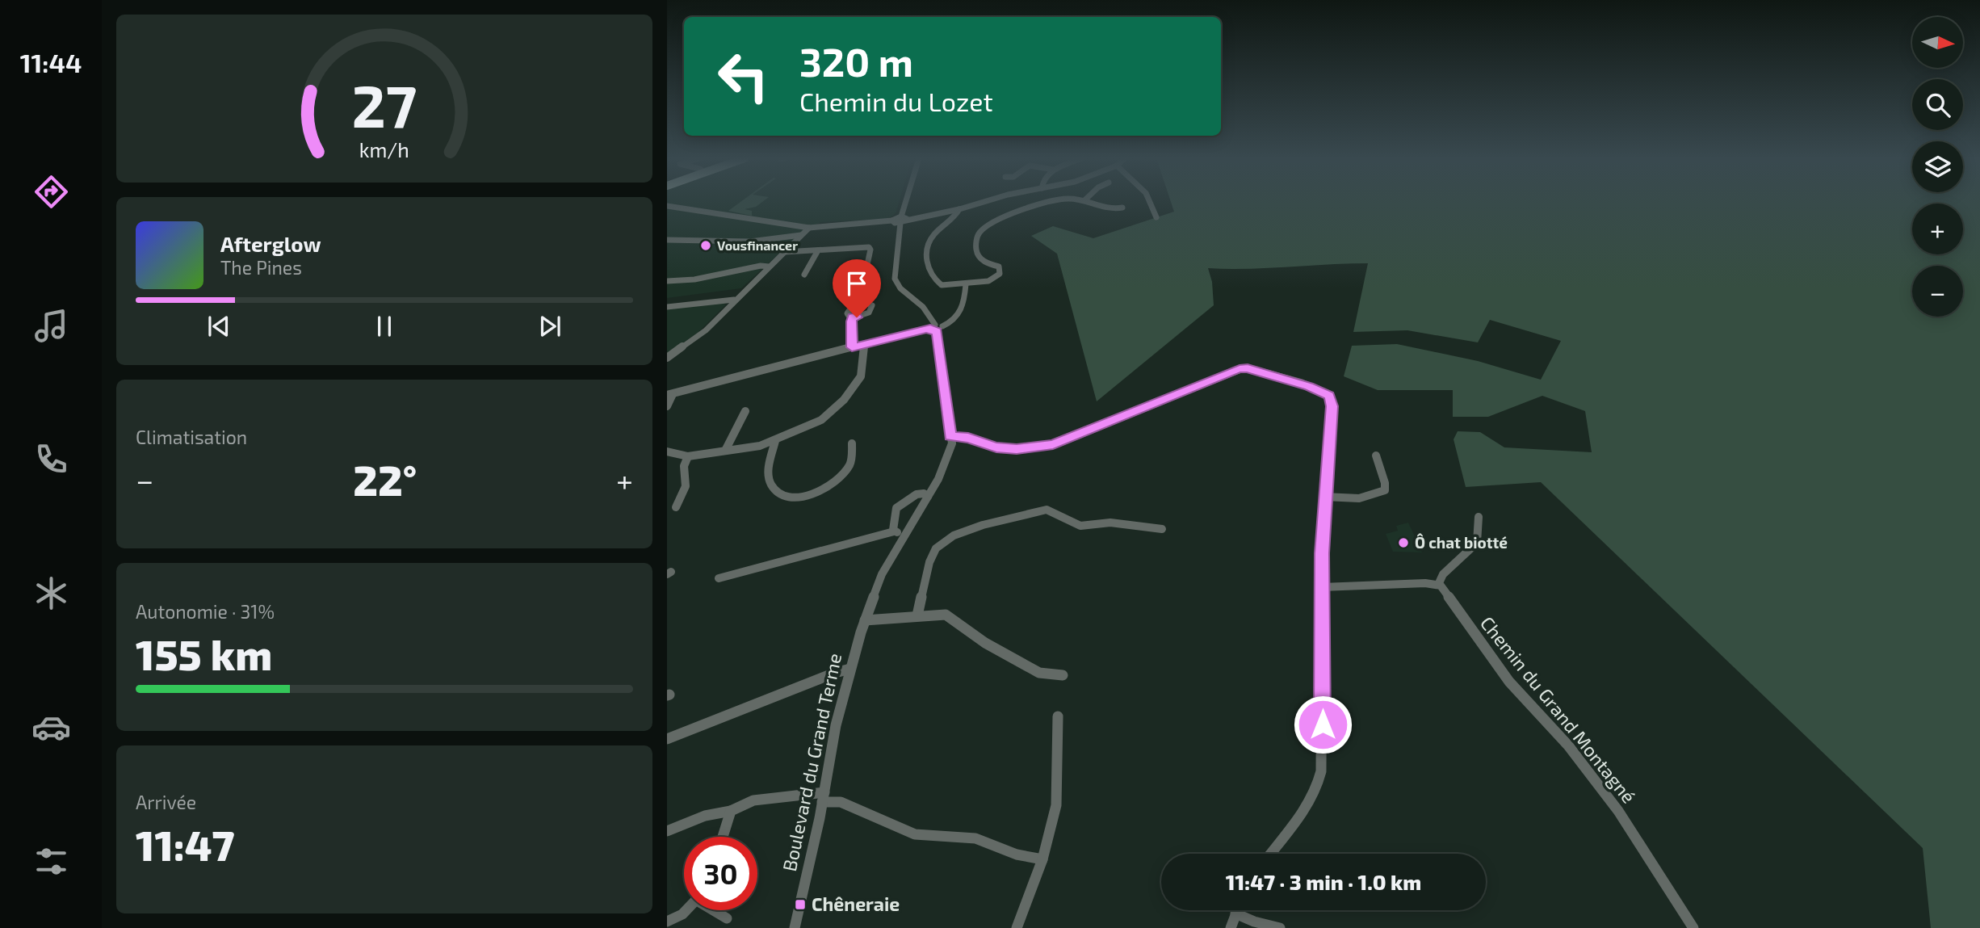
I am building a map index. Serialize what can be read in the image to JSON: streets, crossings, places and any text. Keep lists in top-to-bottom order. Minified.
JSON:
{"streets":{"street":["Chemin du Grand Montagné","Boulevard du Grand Terme"]},"places":{"other":["Vousfinancer","Ô chat biotté"],"transit":["Chêneraie"]},"north":"right","page":{"tabs":"11:44","map_buttons":["+","−"],"turn":["320 m","Chemin du Lozet"],"song":["Afterglow","The Pines"],"tile":["Climatisation",["Autonomie · 31%","155 km"],["Arrivée","11:47"]],"heat":["−","22°","+"],"limit":"30","trip":"11:47 · 3 min · 1.0 km","gauge":["27","km/h"]}}
